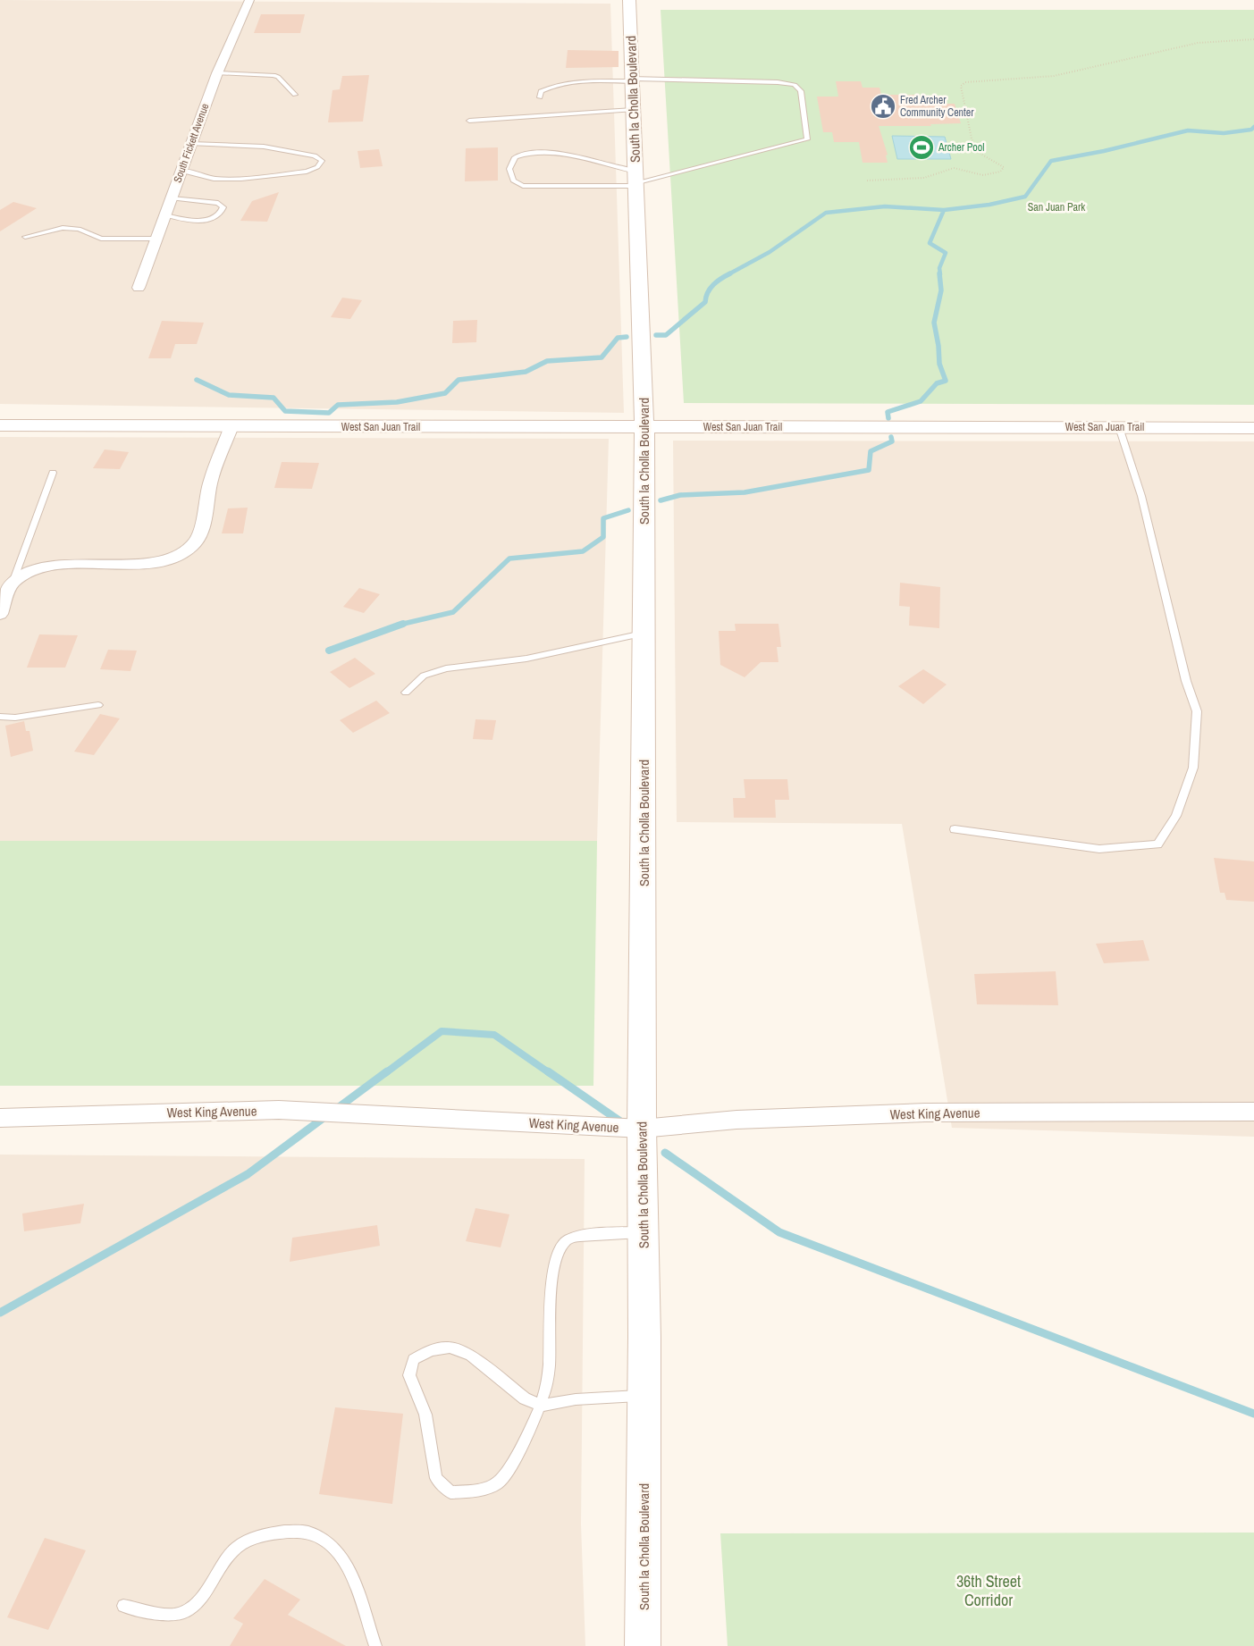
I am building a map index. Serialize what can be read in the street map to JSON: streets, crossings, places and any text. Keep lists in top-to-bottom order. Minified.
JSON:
{"streets":{"main road":["South la Cholla Boulevard","West San Juan Trail"],"street":["South Fickett Avenue","West King Avenue"]},"crossings":[["South la Cholla Boulevard","West San Juan Trail"],["South la Cholla Boulevard","West King Avenue"]],"parks":["San Juan Park","36th Street Corridor"],"places":{"public building":["Fred Archer Community Center"],"sports":["Archer Pool"]}}
